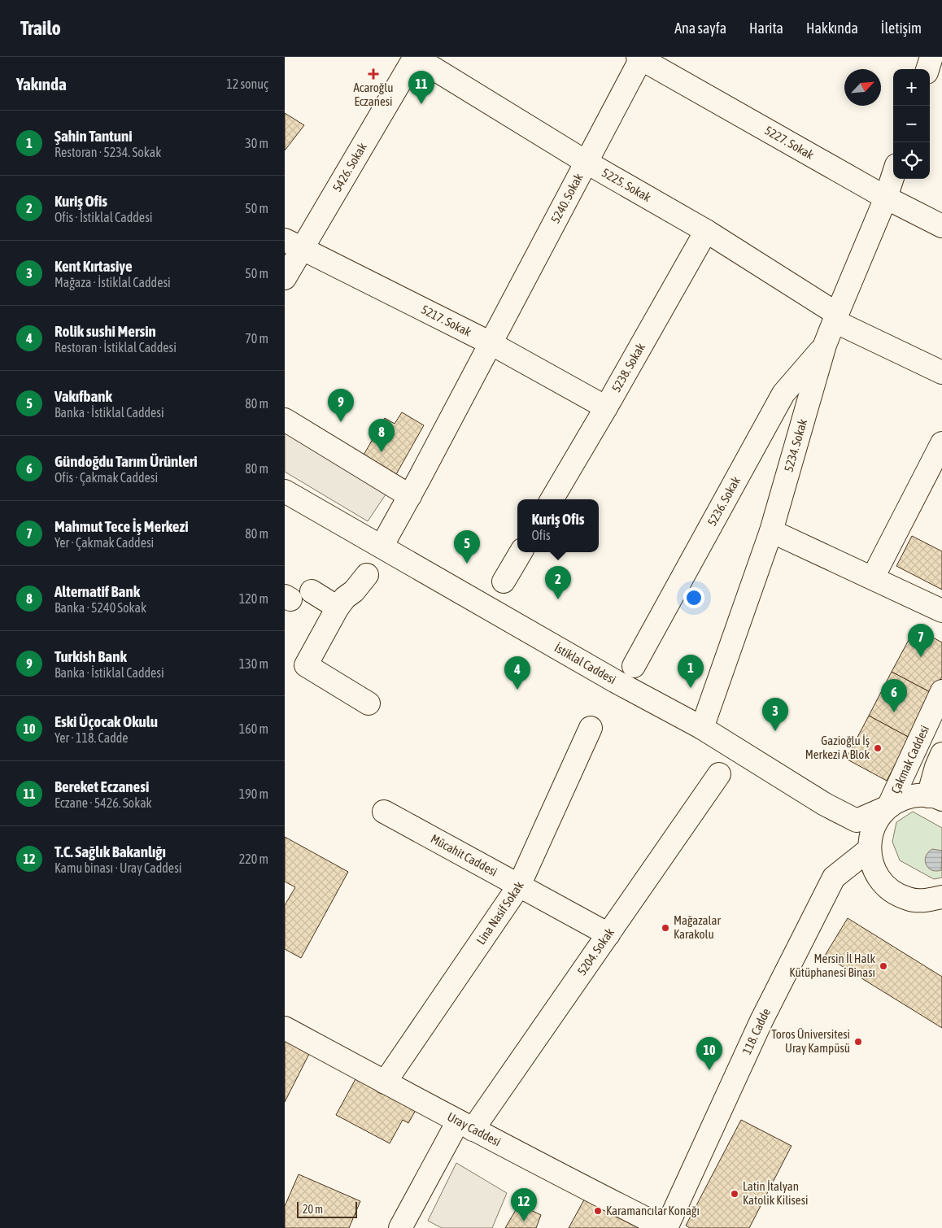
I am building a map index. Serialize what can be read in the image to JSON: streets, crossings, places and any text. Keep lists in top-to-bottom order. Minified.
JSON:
{"streets":{"street":["5227. Sokak","5426. Sokak","5225. Sokak","5240. Sokak","5217. Sokak","5238. Sokak","5234. Sokak","5236. Sokak","İstiklal Caddesi","Çakmak Caddesi","Mücahit Caddesi","Lina Nasif Sokak","5204. Sokak","118. Cadde","Uray Caddesi"]},"crossings":[["5227. Sokak","5240. Sokak"],["5227. Sokak","5234. Sokak"],["5426. Sokak","5225. Sokak"],["5426. Sokak","5217. Sokak"],["5225. Sokak","5240. Sokak"],["5225. Sokak","5238. Sokak"],["5225. Sokak","5234. Sokak"],["5240. Sokak","5217. Sokak"],["5240. Sokak","İstiklal Caddesi"],["5217. Sokak","5238. Sokak"],["5234. Sokak","5236. Sokak"],["5234. Sokak","İstiklal Caddesi"],["İstiklal Caddesi","Çakmak Caddesi"],["Mücahit Caddesi","Lina Nasif Sokak"],["Mücahit Caddesi","5204. Sokak"],["Lina Nasif Sokak","Uray Caddesi"],["5204. Sokak","Uray Caddesi"],["118. Cadde","Uray Caddesi"]],"places":{"health":["Acaroğlu Eczanesi"],"other":["Gazioğlu İş Merkezi A Blok","Mağazalar Karakolu","Mersin İl Halk Kütüphanesi Binası","Toros Üniversitesi Uray Kampüsü","Latin İtalyan Katolik Kilisesi","Karamancılar Konağı"]},"scale_bar":"20 m","north":"top right","page":{"header":"Trailo","nav":["Ana sayfa","Harita","Hakkında","İletişim"],"heading":["Yakında","12 sonuç"],"map_buttons":["+","−"],"pins":["11","9","8","5","2","7","1","4","6","3","10","12"],"list":[{"mark":"1","name":"Şahin Tantuni","note":"Restoran · 5234. Sokak","value":"30 m"},{"mark":"2","name":"Kuriş Ofis","note":"Ofis · İstiklal Caddesi","value":"50 m"},{"mark":"3","name":"Kent Kırtasiye","note":"Mağaza · İstiklal Caddesi","value":"50 m"},{"mark":"4","name":"Rolik sushi Mersin","note":"Restoran · İstiklal Caddesi","value":"70 m"},{"mark":"5","name":"Vakıfbank","note":"Banka · İstiklal Caddesi","value":"80 m"},{"mark":"6","name":"Gündoğdu Tarım Ürünleri","note":"Ofis · Çakmak Caddesi","value":"80 m"},{"mark":"7","name":"Mahmut Tece İş Merkezi","note":"Yer · Çakmak Caddesi","value":"80 m"},{"mark":"8","name":"Alternatif Bank","note":"Banka · 5240 Sokak","value":"120 m"},{"mark":"9","name":"Turkish Bank","note":"Banka · İstiklal Caddesi","value":"130 m"},{"mark":"10","name":"Eski Üçocak Okulu","note":"Yer · 118. Cadde","value":"160 m"},{"mark":"11","name":"Bereket Eczanesi","note":"Eczane · 5426. Sokak","value":"190 m"},{"mark":"12","name":"T.C. Sağlık Bakanlığı","note":"Kamu binası · Uray Caddesi","value":"220 m"}],"popup":["Kuriş Ofis","Ofis"],"scale":"20 m"}}
